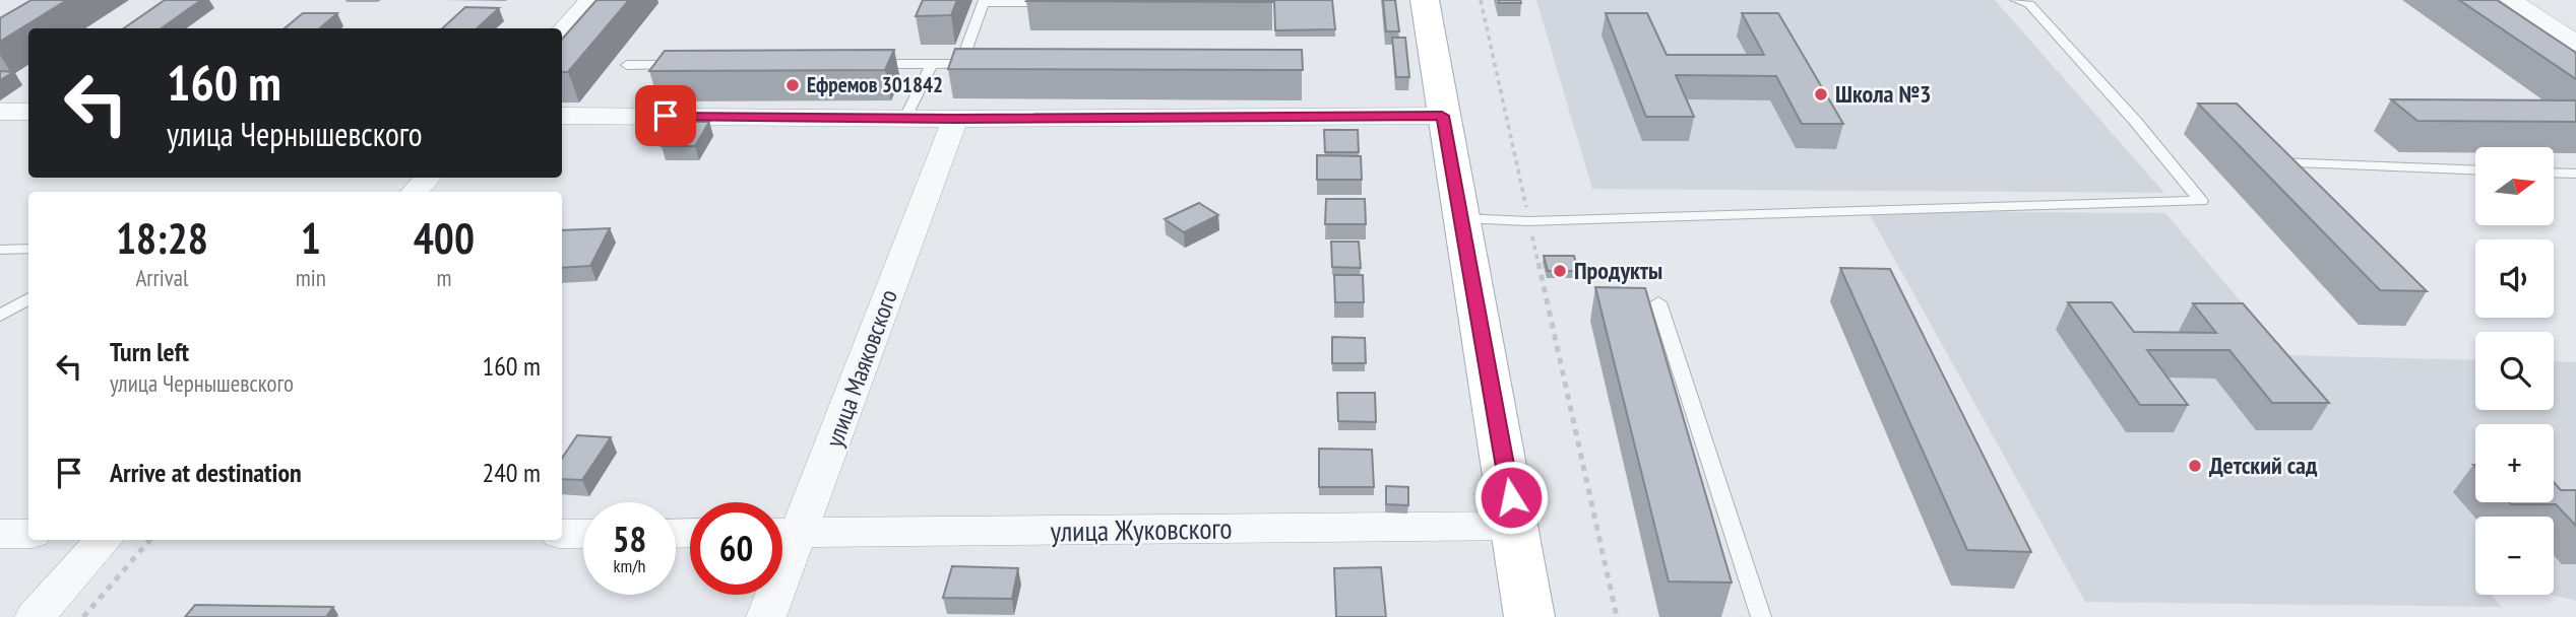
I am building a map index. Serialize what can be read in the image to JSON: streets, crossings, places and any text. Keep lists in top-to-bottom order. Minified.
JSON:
{"streets":{"street":["улица Маяковского","улица Жуковского"]},"crossings":[["улица Маяковского","улица Жуковского"]],"places":["Ефремов 301842","Школа №3","Продукты","Детский сад"],"north":"right","page":{"turn":["160 m","улица Чернышевского"],"map_buttons":["+","−"],"eta":["18:28","Arrival","1","min","400","m"],"list":[{"name":"Turn left","note":"улица Чернышевского","value":"160 m"},{"name":"Arrive at destination","value":"240 m"}],"speed":"58 km/h","limit":"60"}}
